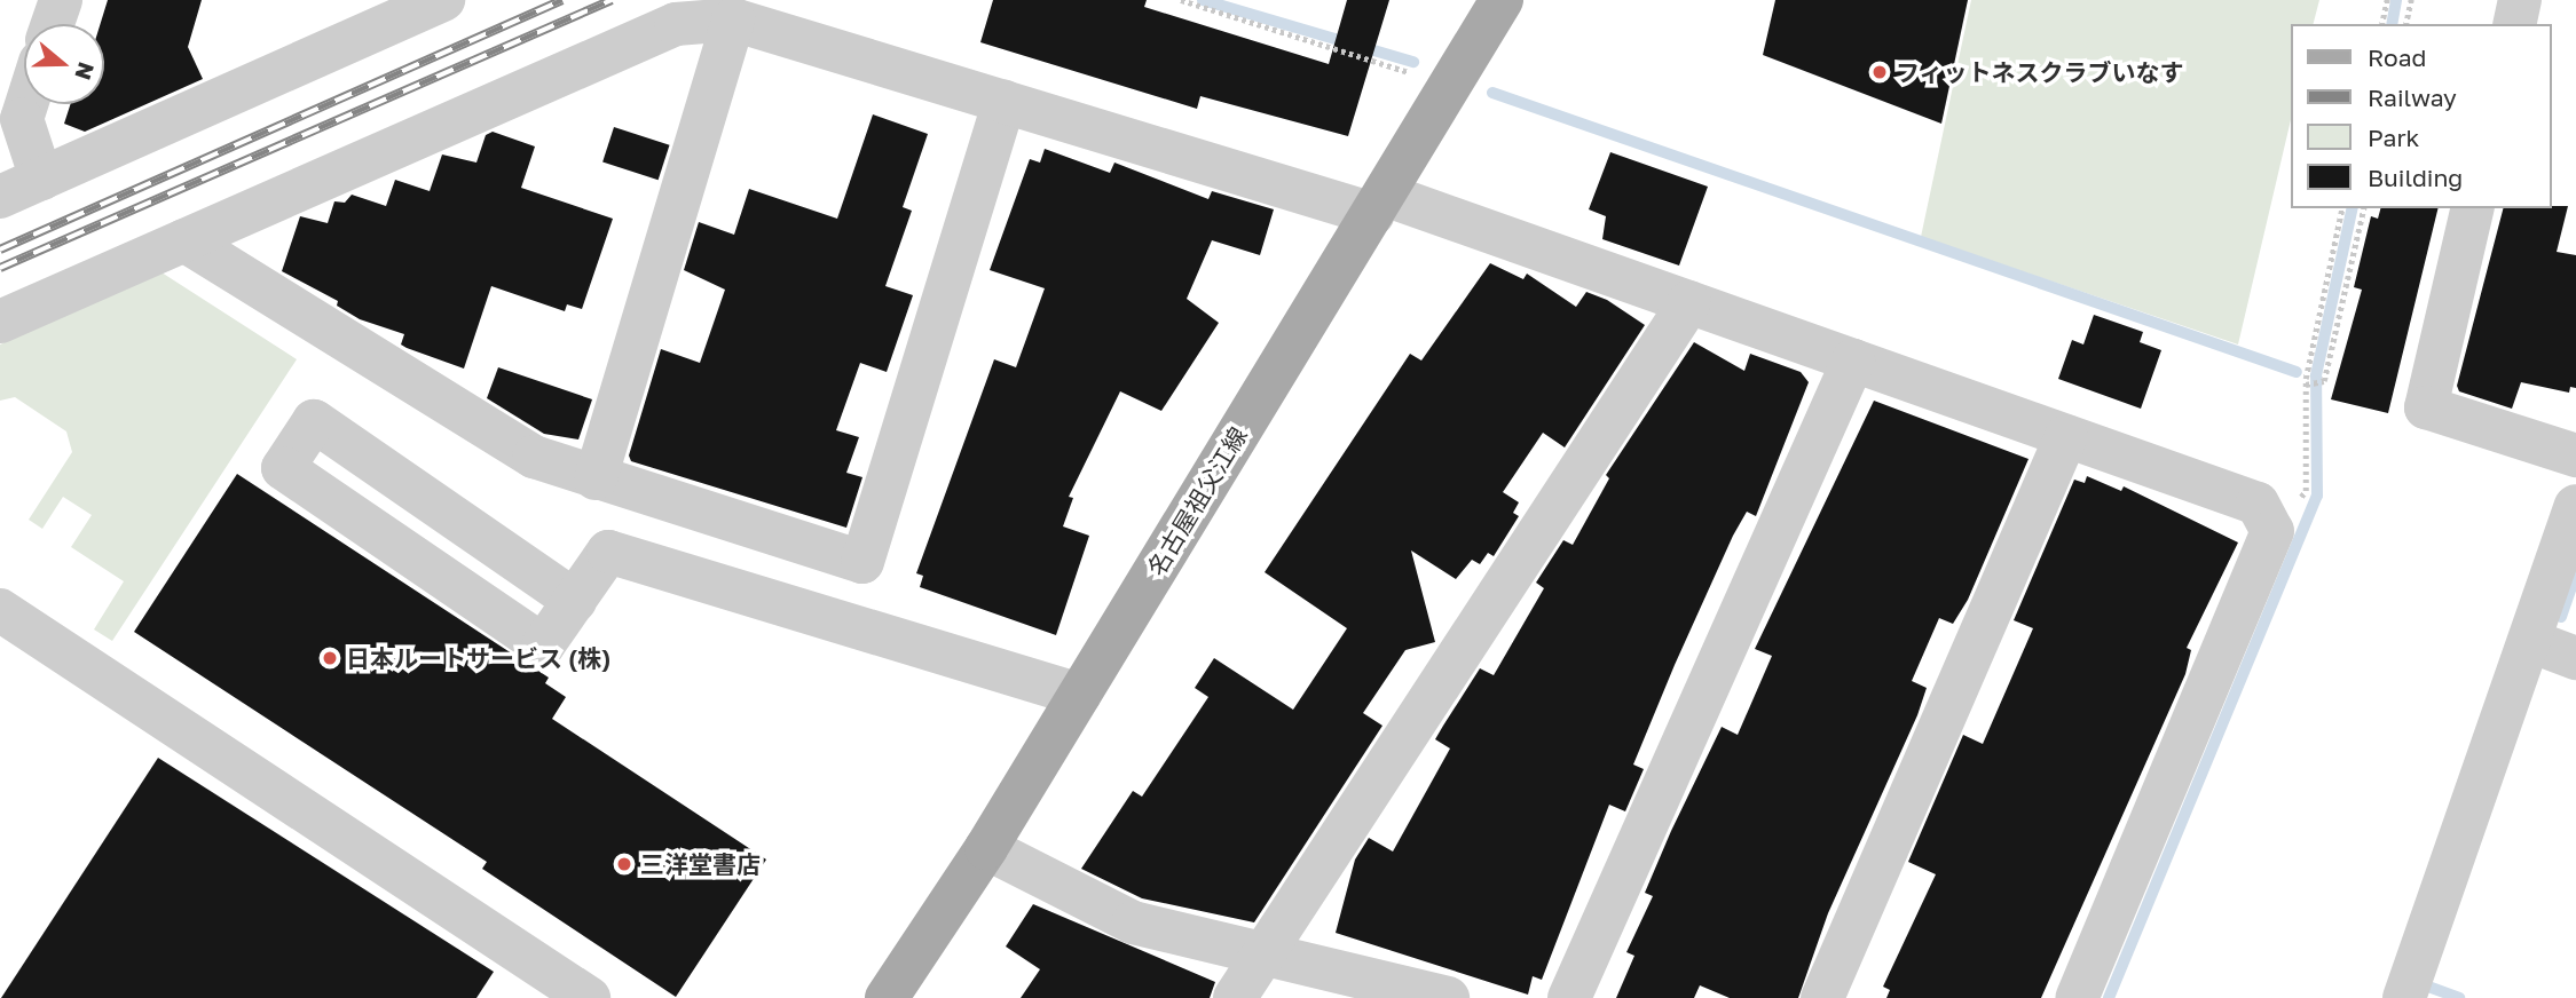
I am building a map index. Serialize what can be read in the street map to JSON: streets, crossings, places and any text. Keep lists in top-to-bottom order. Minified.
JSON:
{"streets":{"main road":["名古屋祖父江線"]},"places":["フィットネスクラブいなす","日本ルートサービス (株)","三洋堂書店"],"legend":["Road","Railway","Park","Building"],"north":"right"}
